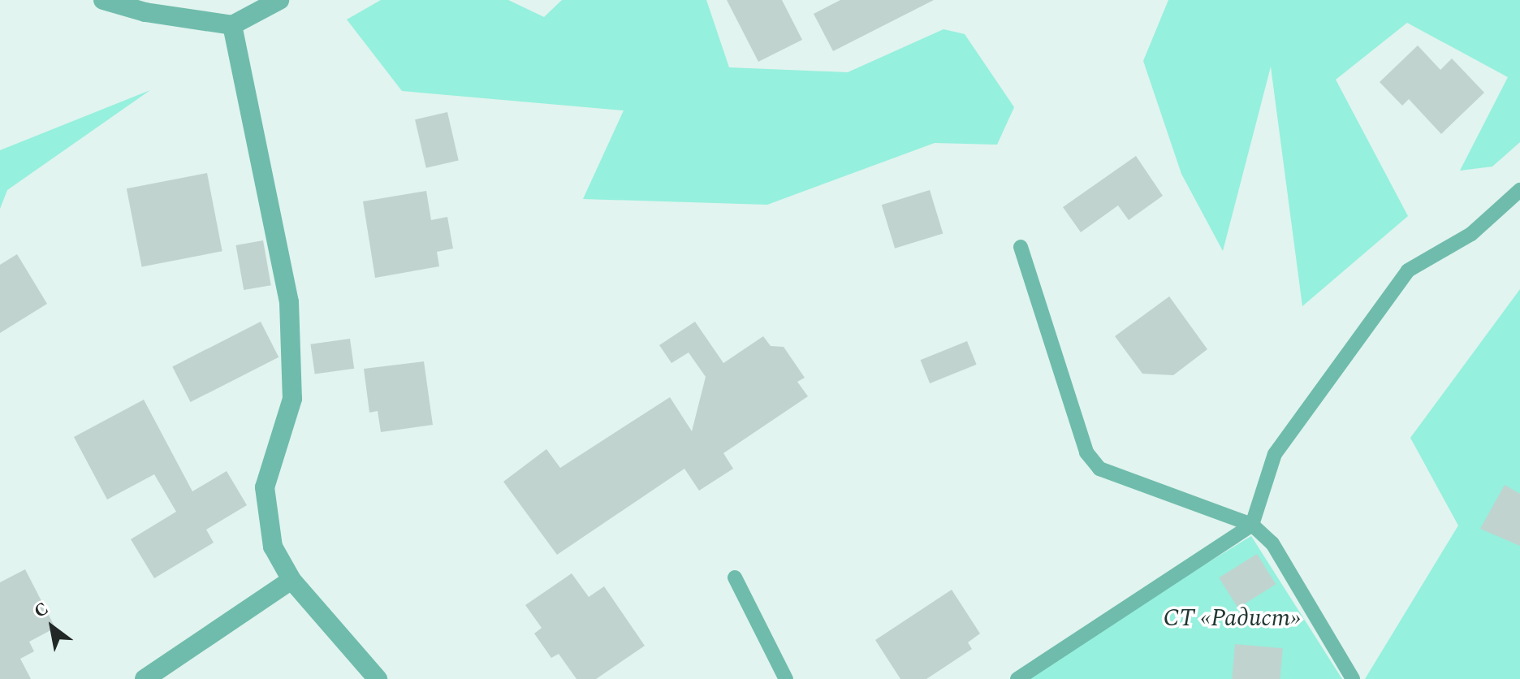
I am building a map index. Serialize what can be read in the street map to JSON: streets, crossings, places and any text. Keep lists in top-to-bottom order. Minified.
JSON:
{"parks":["СТ «Радист»"],"north":"top left"}
